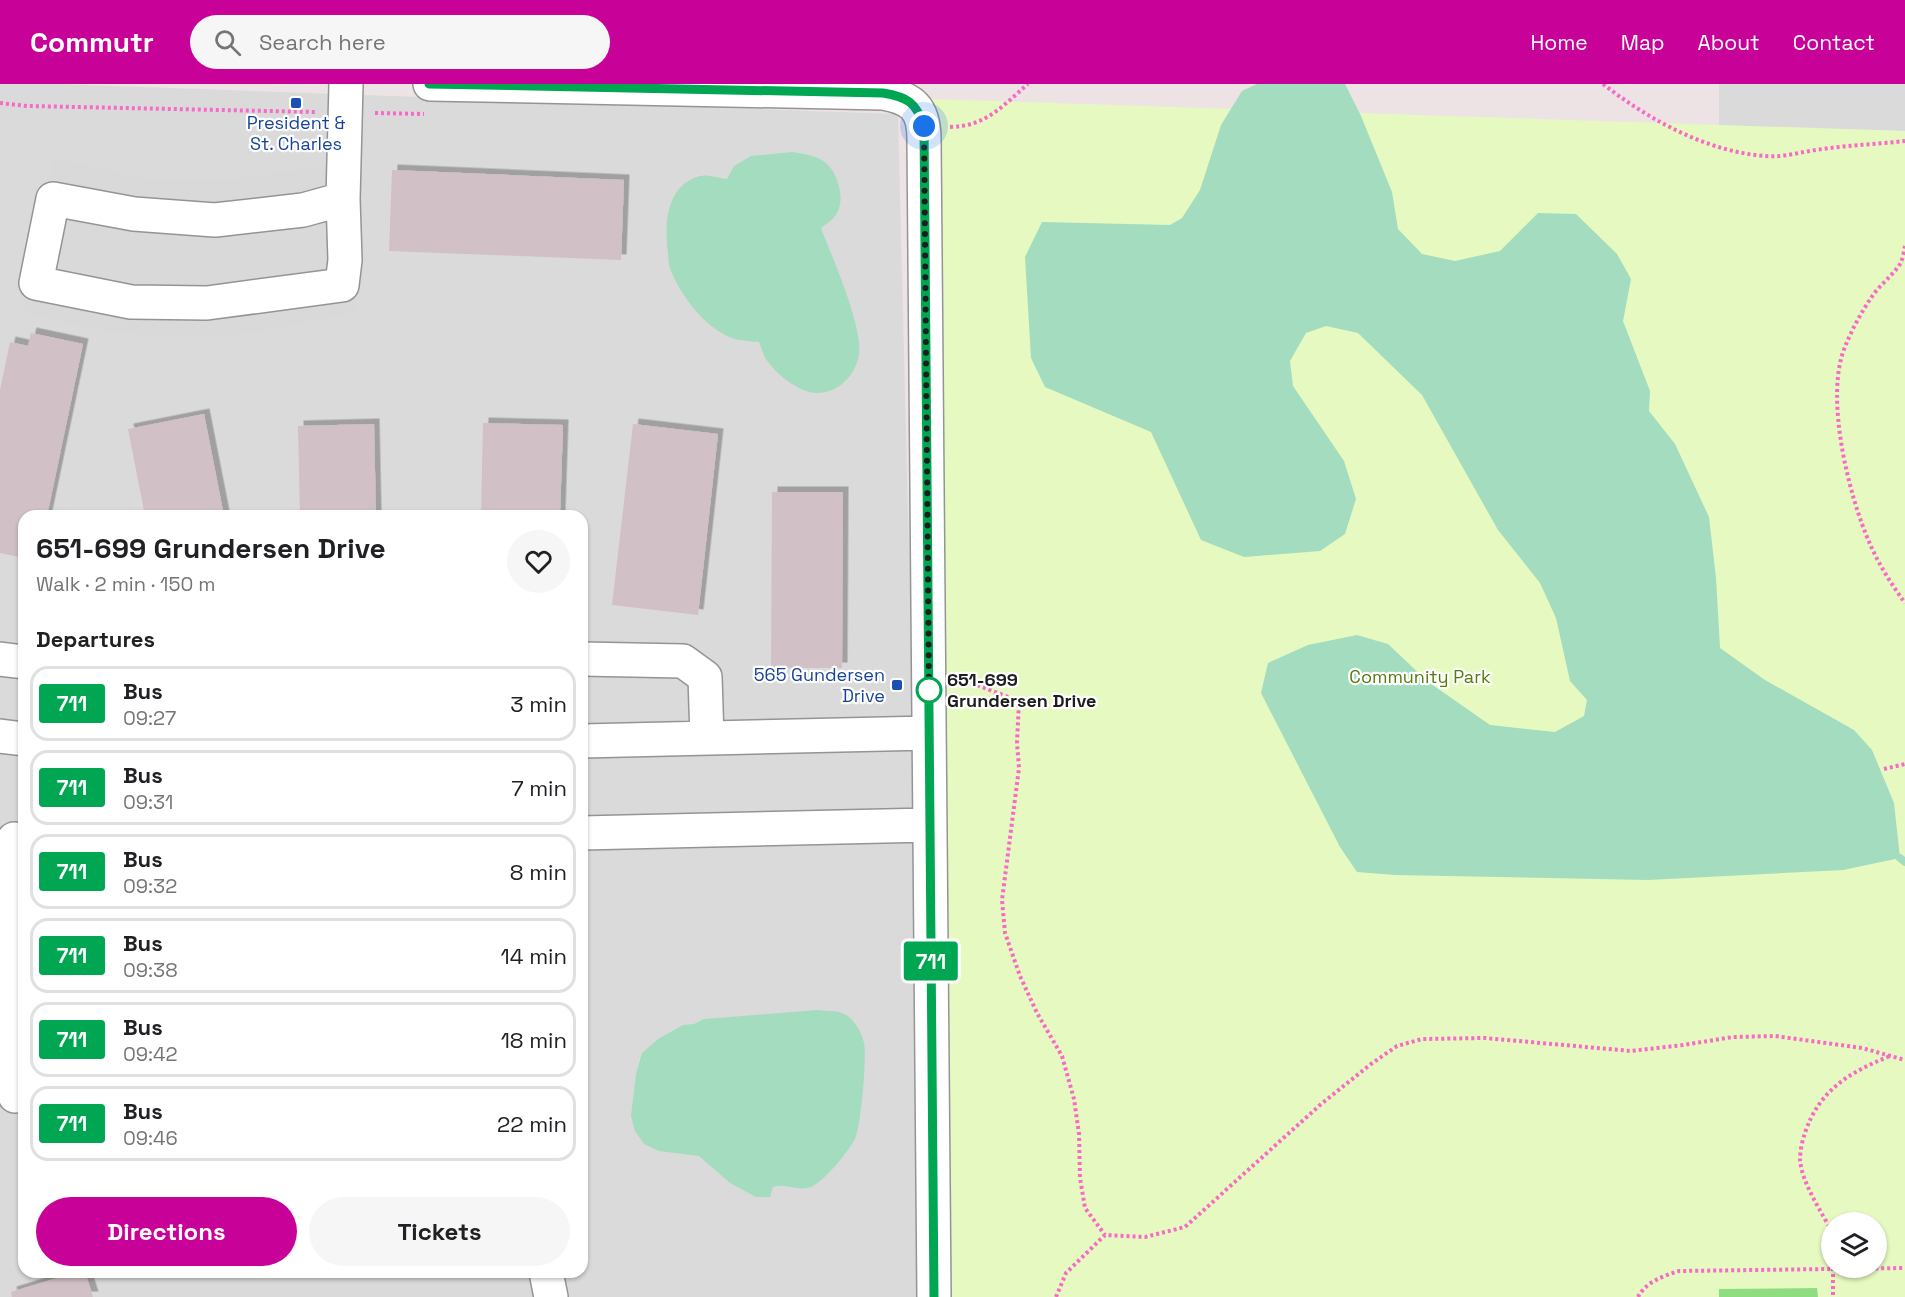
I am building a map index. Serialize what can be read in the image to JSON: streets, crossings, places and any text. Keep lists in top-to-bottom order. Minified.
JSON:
{"parks":["Community Park"],"places":{"transit":["President & St. Charles","565 Gundersen Drive"],"other":["651-699 Grundersen Drive"]},"lines":["bus line 711"],"page":{"header":"Commutr","search":"Search here","nav":["Home","Map","About","Contact"],"on_map":"711","heading":[["651-699 Grundersen Drive","Walk · 2 min · 150 m"],"Departures"],"list":[{"mark":"711","name":"Bus","note":"09:27","value":"3 min"},{"mark":"711","name":"Bus","note":"09:31","value":"7 min"},{"mark":"711","name":"Bus","note":"09:32","value":"8 min"},{"mark":"711","name":"Bus","note":"09:38","value":"14 min"},{"mark":"711","name":"Bus","note":"09:42","value":"18 min"},{"mark":"711","name":"Bus","note":"09:46","value":"22 min"}],"buttons":["Directions","Tickets"]}}
